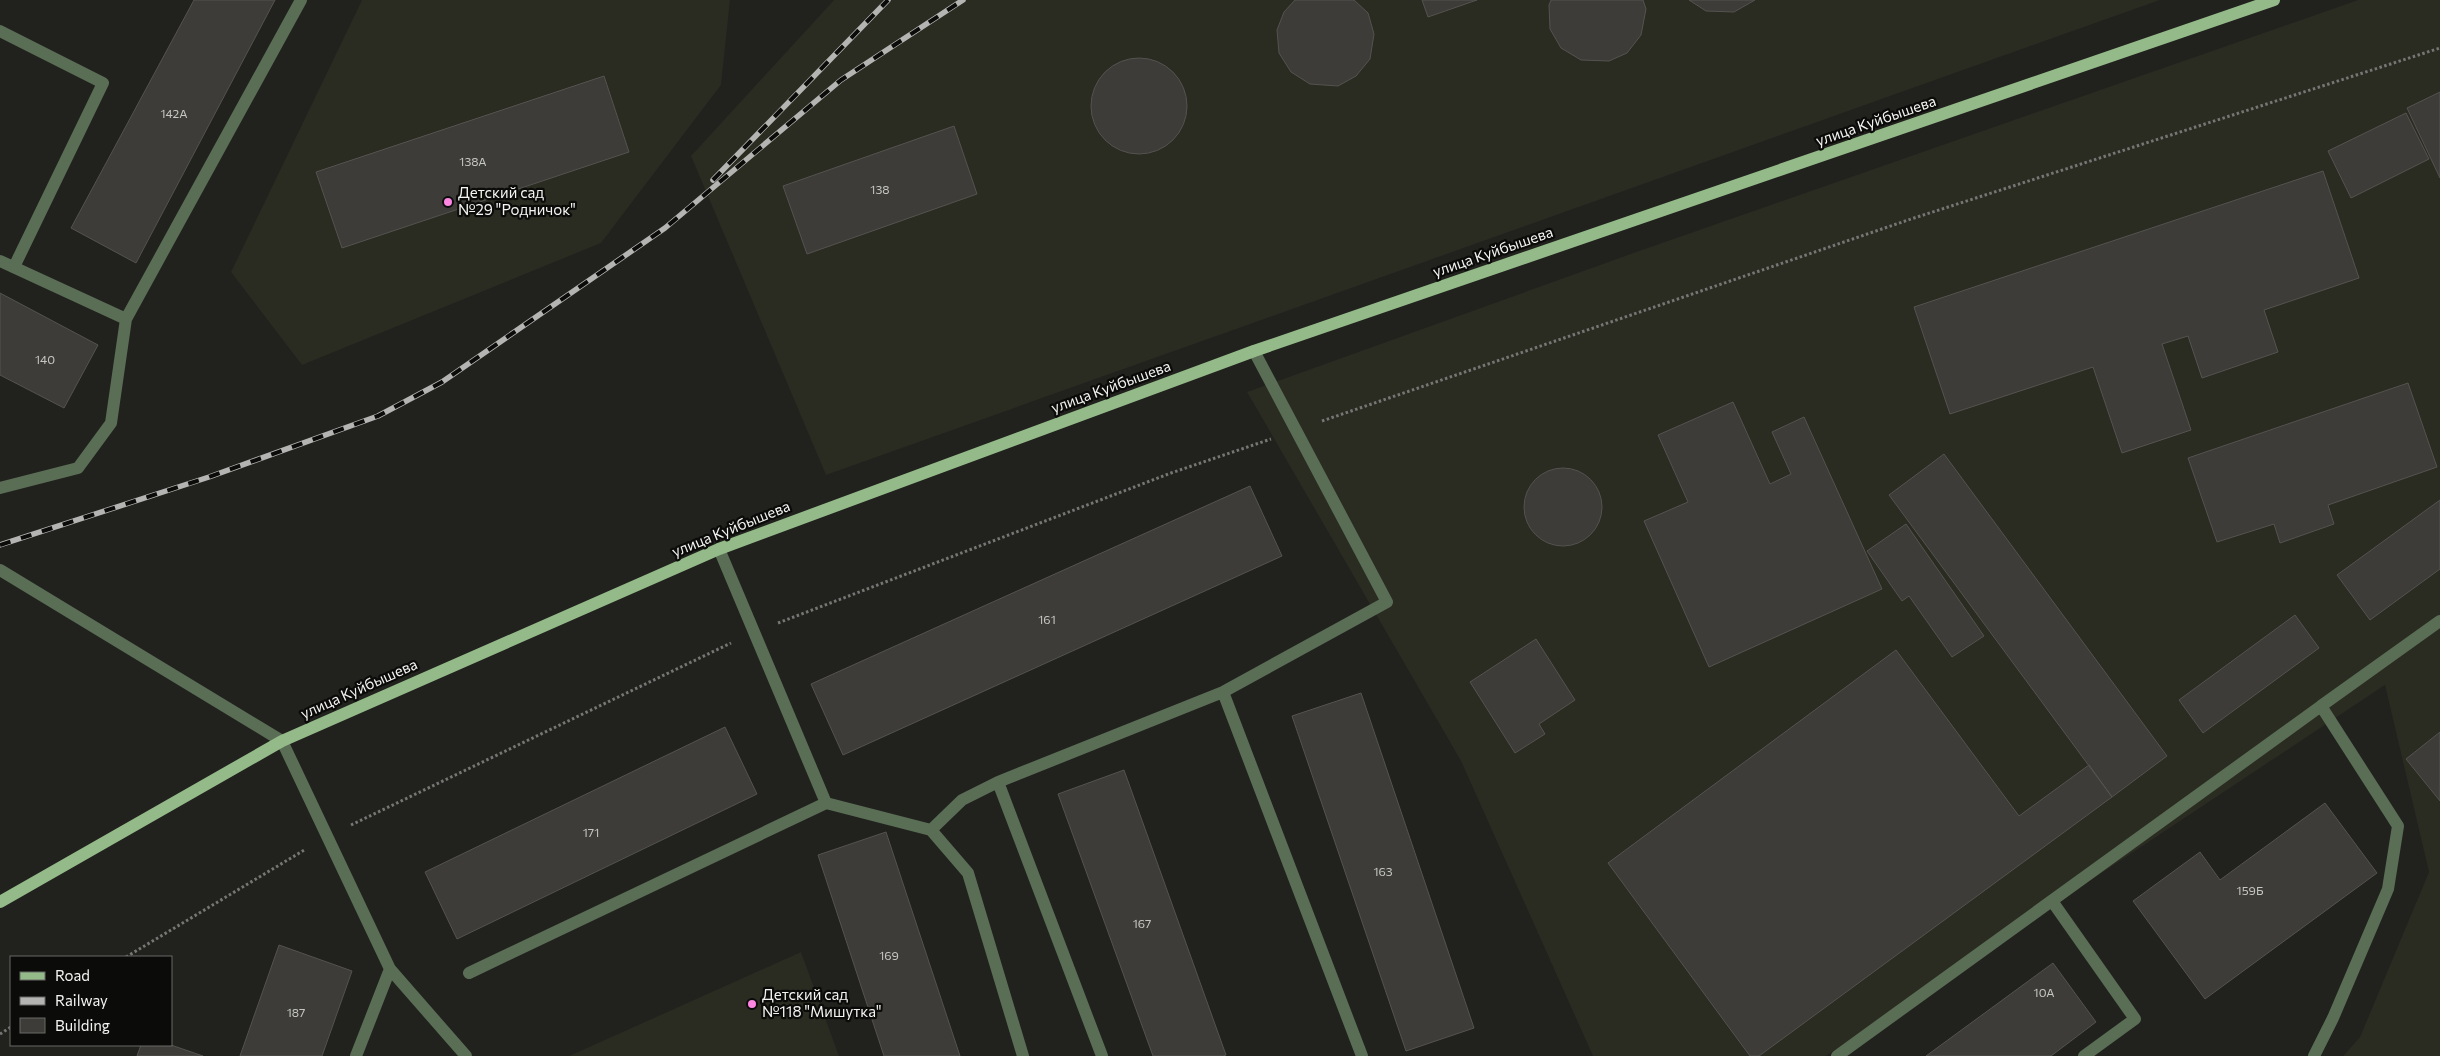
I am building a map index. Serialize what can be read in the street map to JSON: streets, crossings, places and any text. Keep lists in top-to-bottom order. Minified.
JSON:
{"streets":{"main road":["улица Куйбышева"]},"places":["Детский сад №29 \"Родничок\"","Детский сад №118 \"Мишутка\""],"house_numbers":["142А","138А","138","140","161","171","163","159Б","167","169","10А","187"],"legend":["Road","Railway","Building"]}
